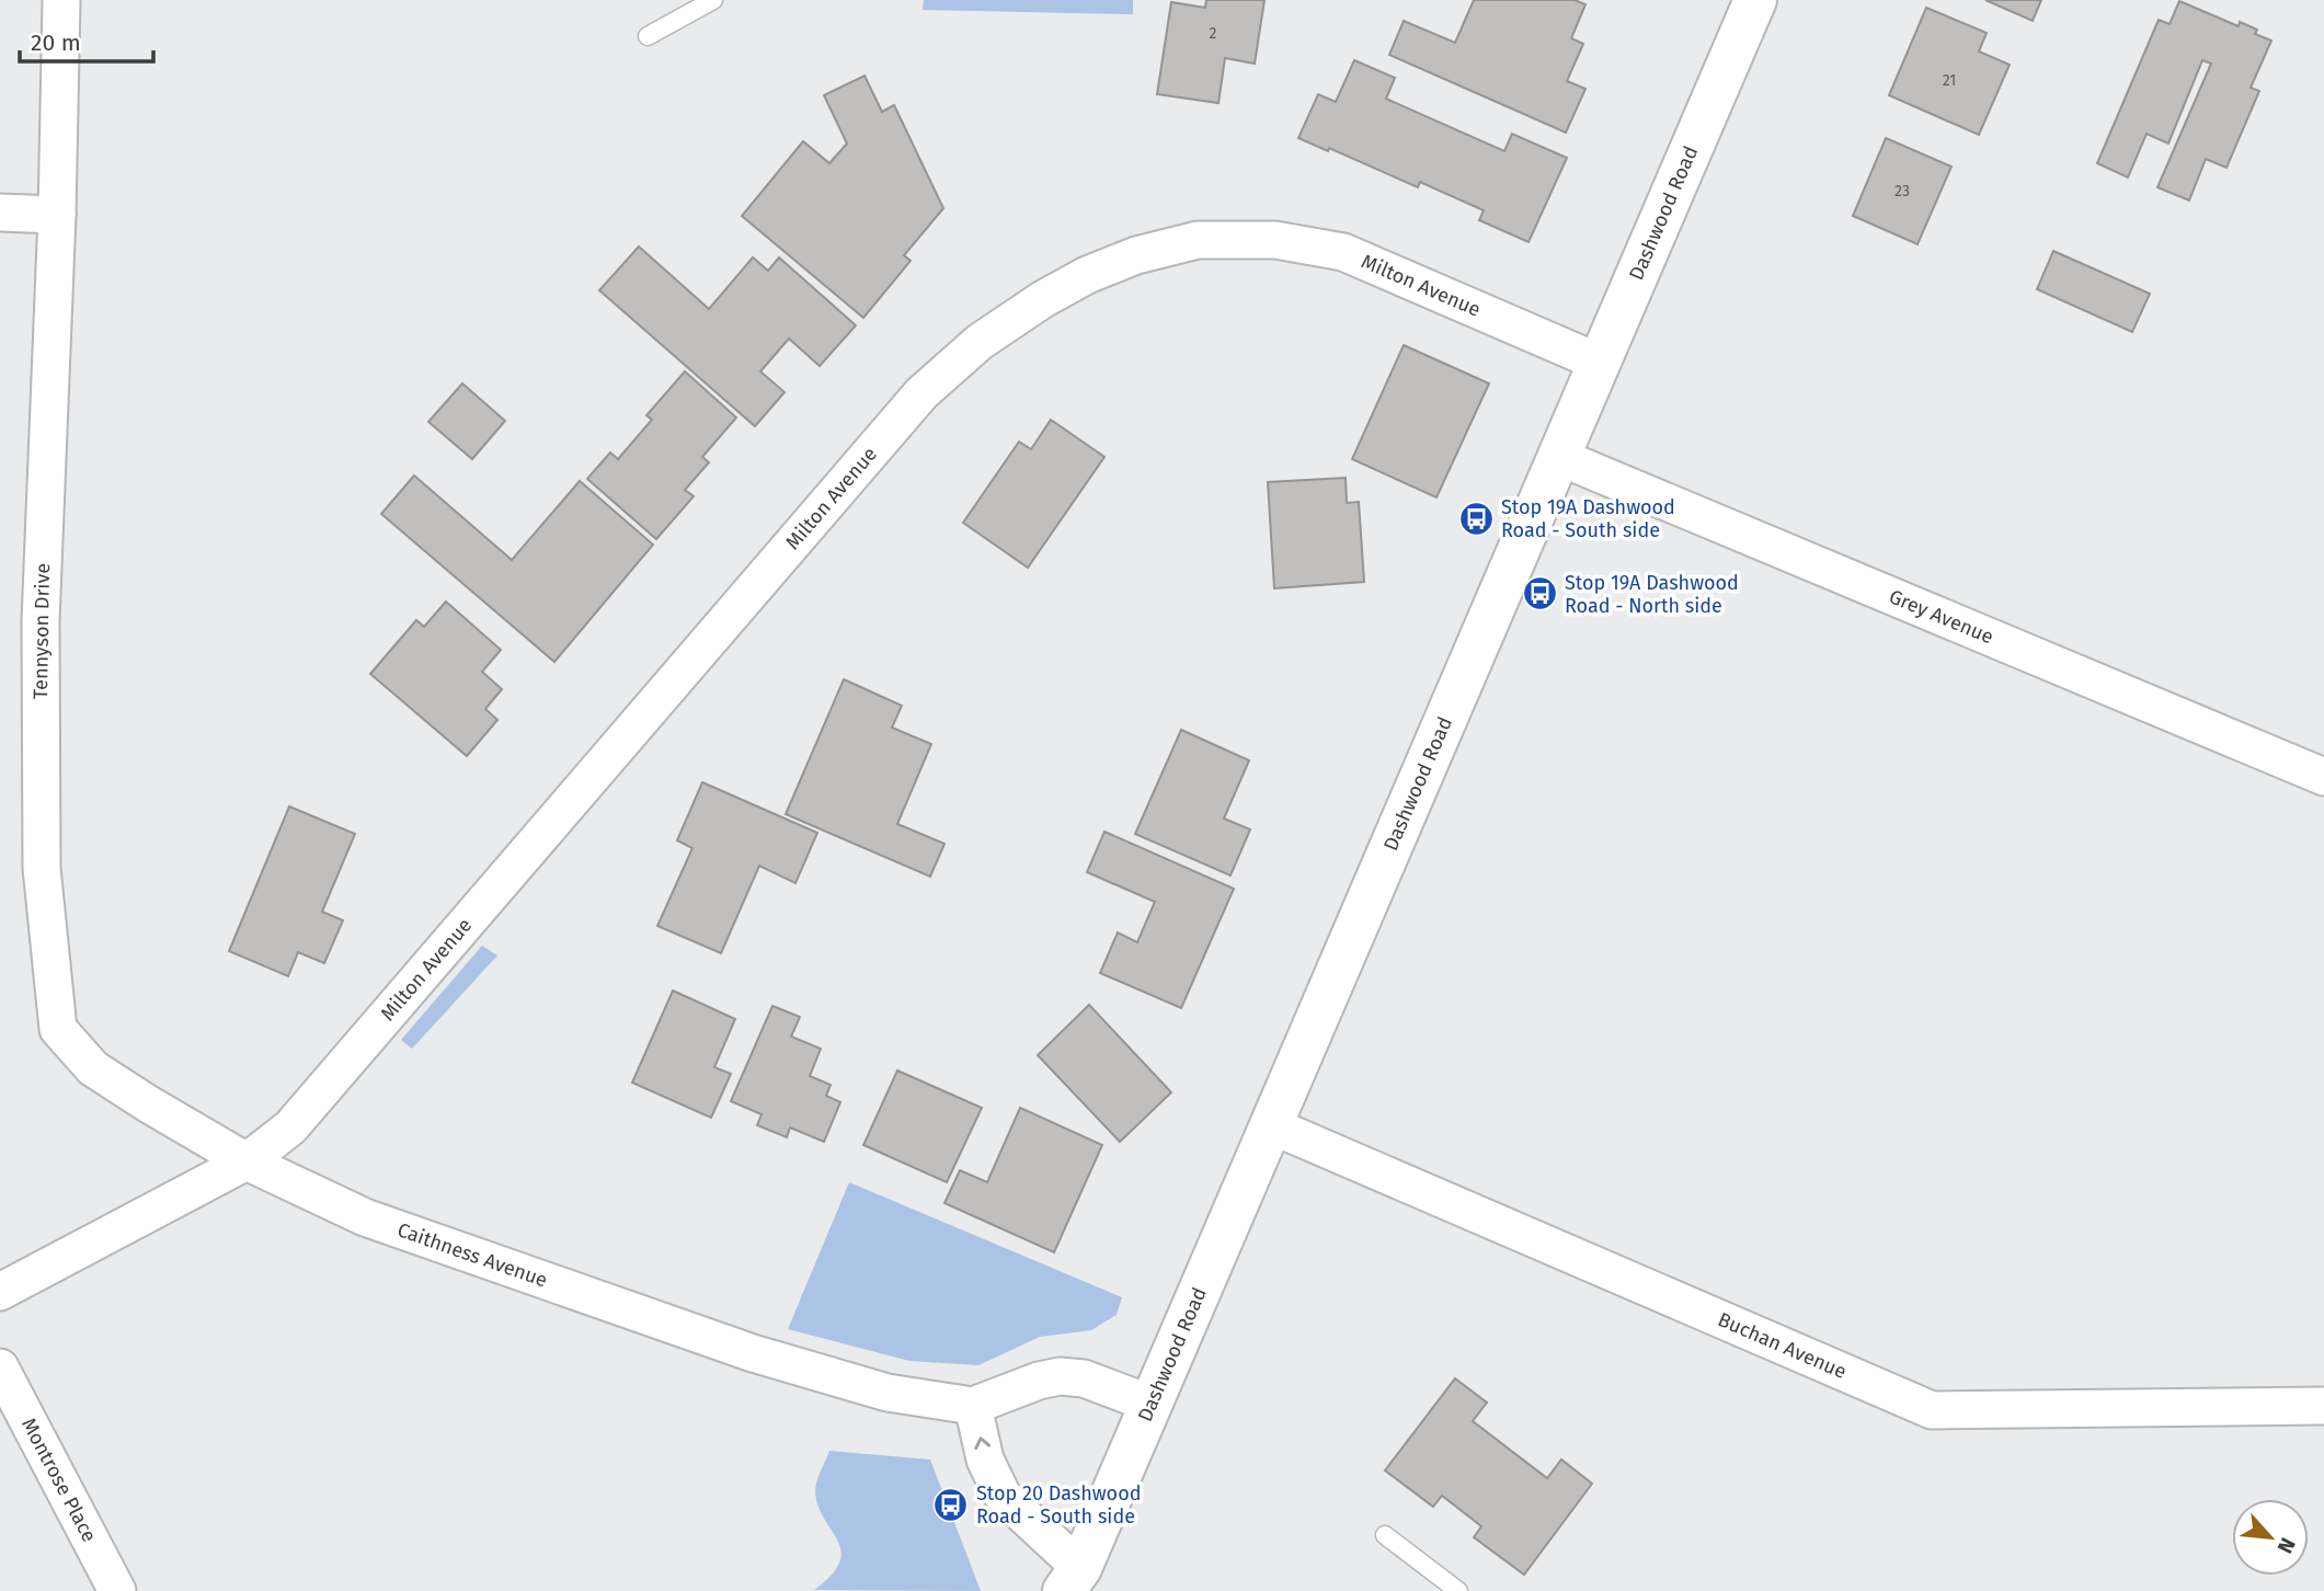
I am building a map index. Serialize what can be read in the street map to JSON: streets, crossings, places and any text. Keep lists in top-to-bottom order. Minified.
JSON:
{"streets":{"street":["Dashwood Road","Milton Avenue","Grey Avenue","Tennyson Drive","Caithness Avenue","Buchan Avenue","Montrose Place"]},"crossings":[["Dashwood Road","Milton Avenue"],["Dashwood Road","Grey Avenue"],["Dashwood Road","Caithness Avenue"],["Dashwood Road","Buchan Avenue"],["Milton Avenue","Tennyson Drive"],["Milton Avenue","Caithness Avenue"],["Tennyson Drive","Caithness Avenue"]],"places":{"bus stop":["Stop 19A Dashwood Road - South side","Stop 19A Dashwood Road - North side","Stop 20 Dashwood Road - South side"]},"house_numbers":["2","21","23"],"scale_bar":"20 m","north":"bottom right"}
